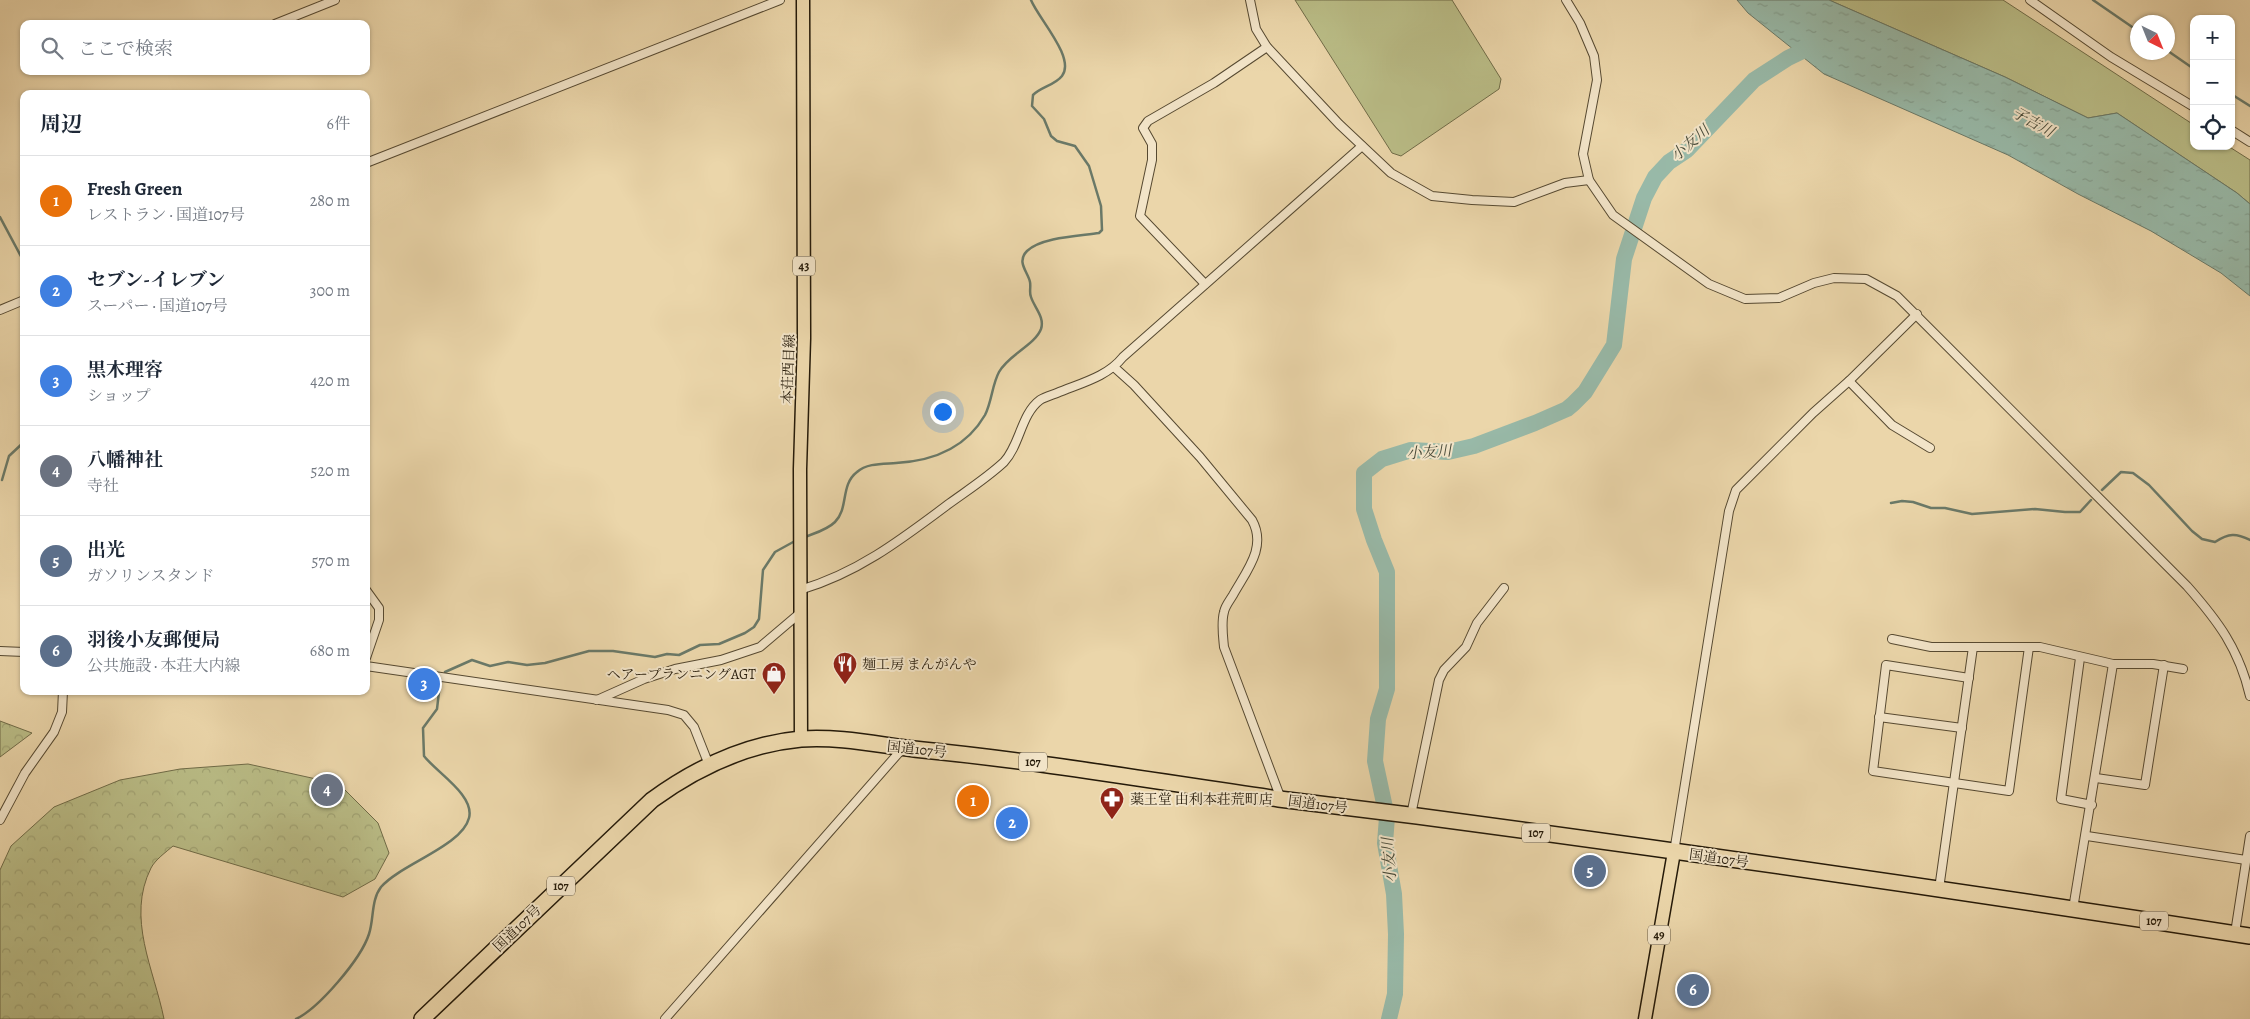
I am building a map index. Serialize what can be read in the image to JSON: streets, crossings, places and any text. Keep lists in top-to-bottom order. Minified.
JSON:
{"streets":{"highway":["国道107号","107"],"main road":["43","本荘西目線","49"]},"crossings":[["本荘西目線","国道107号"],["国道107号","49"]],"water":["子吉川","小友川"],"places":{"restaurant":["麺工房 まんがんや"],"shop":["ヘアープランニングAGT"],"pharmacy":["薬王堂 由利本荘荒町店"]},"north":"bottom right","page":{"map_buttons":["+","−"],"search":"ここで検索","heading":["周辺","6件"],"list":[{"mark":"1","name":"Fresh Green","note":"レストラン · 国道107号","value":"280 m"},{"mark":"2","name":"セブン-イレブン","note":"スーパー · 国道107号","value":"300 m"},{"mark":"3","name":"黒木理容","note":"ショップ","value":"420 m"},{"mark":"4","name":"八幡神社","note":"寺社","value":"520 m"},{"mark":"5","name":"出光","note":"ガソリンスタンド","value":"570 m"},{"mark":"6","name":"羽後小友郵便局","note":"公共施設 · 本荘大内線","value":"680 m"}],"pins":["3","4","1","2","5","6"]}}
